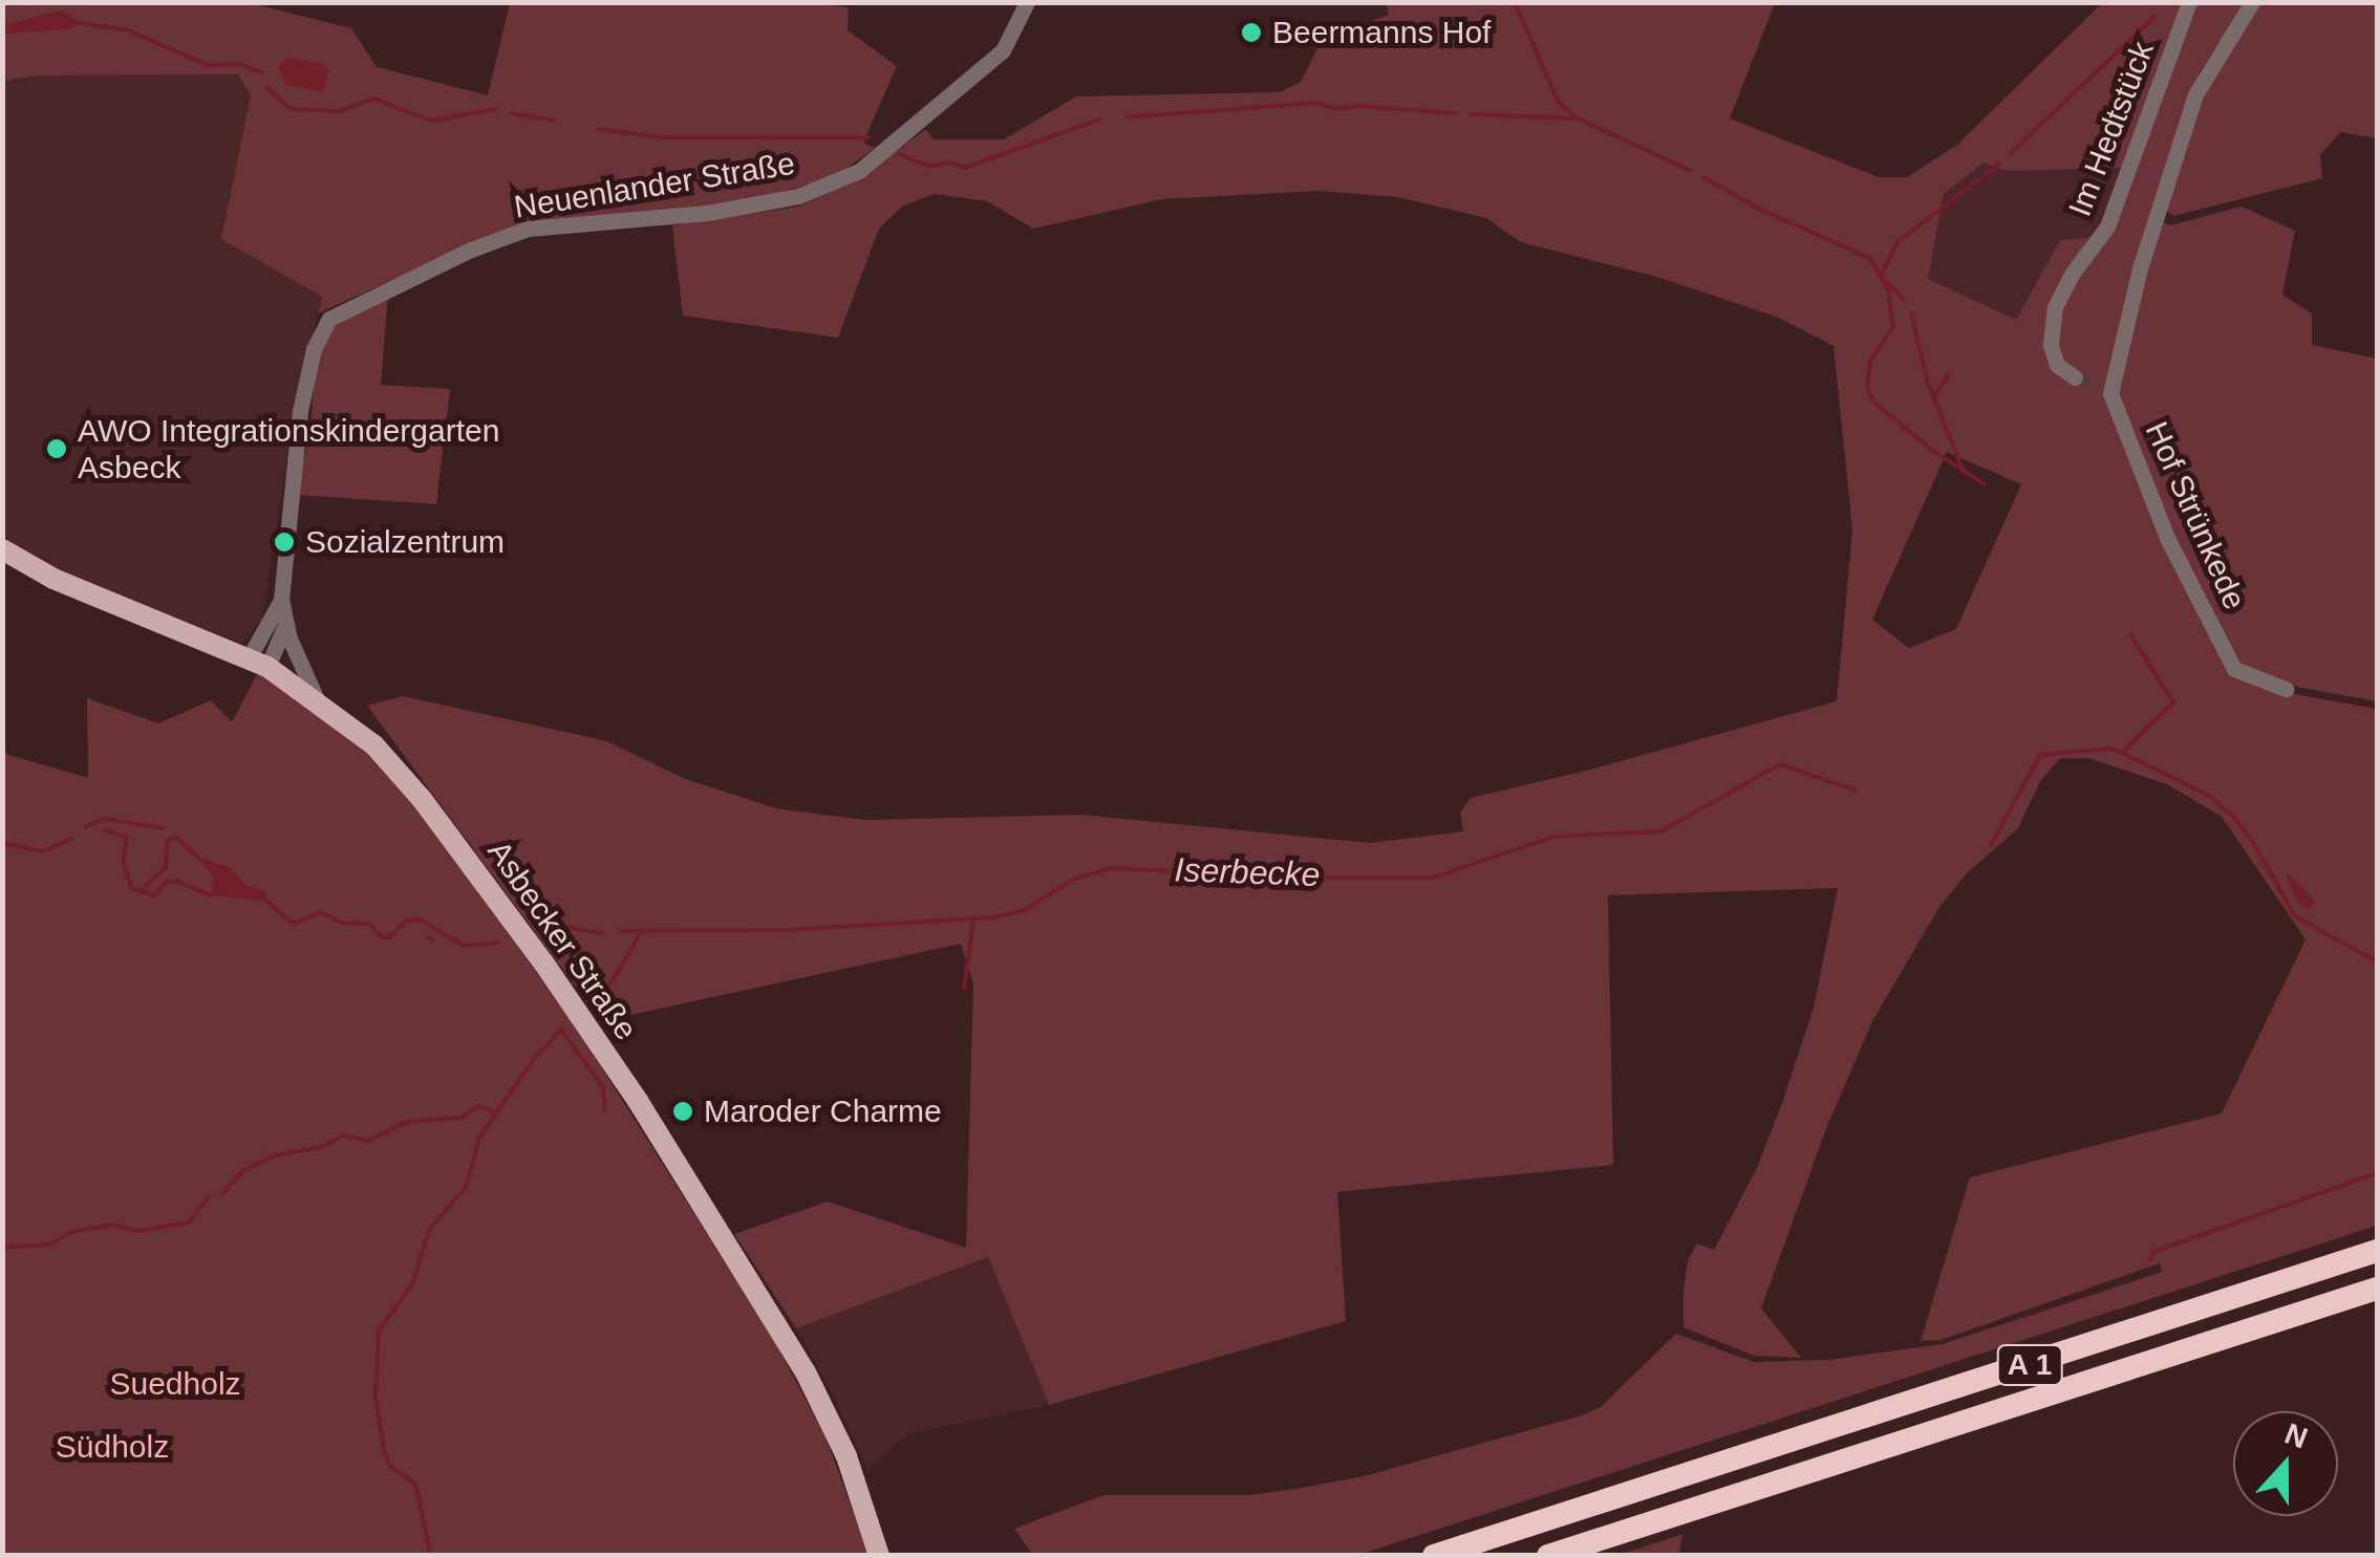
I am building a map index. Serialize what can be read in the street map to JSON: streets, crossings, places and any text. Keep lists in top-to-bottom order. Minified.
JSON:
{"streets":{"highway":["A 1"],"main road":["Asbecker Straße"],"street":["Im Hedtstück","Neuenlander Straße","Hof Strünkede"]},"crossings":[["Im Hedtstück","Hof Strünkede"],["Neuenlander Straße","Asbecker Straße"]],"water":["Iserbecke"],"parks":["Suedholz","Südholz"],"places":["Beermanns Hof","AWO Integrationskindergarten Asbeck","Sozialzentrum","Maroder Charme"],"north":"top"}
